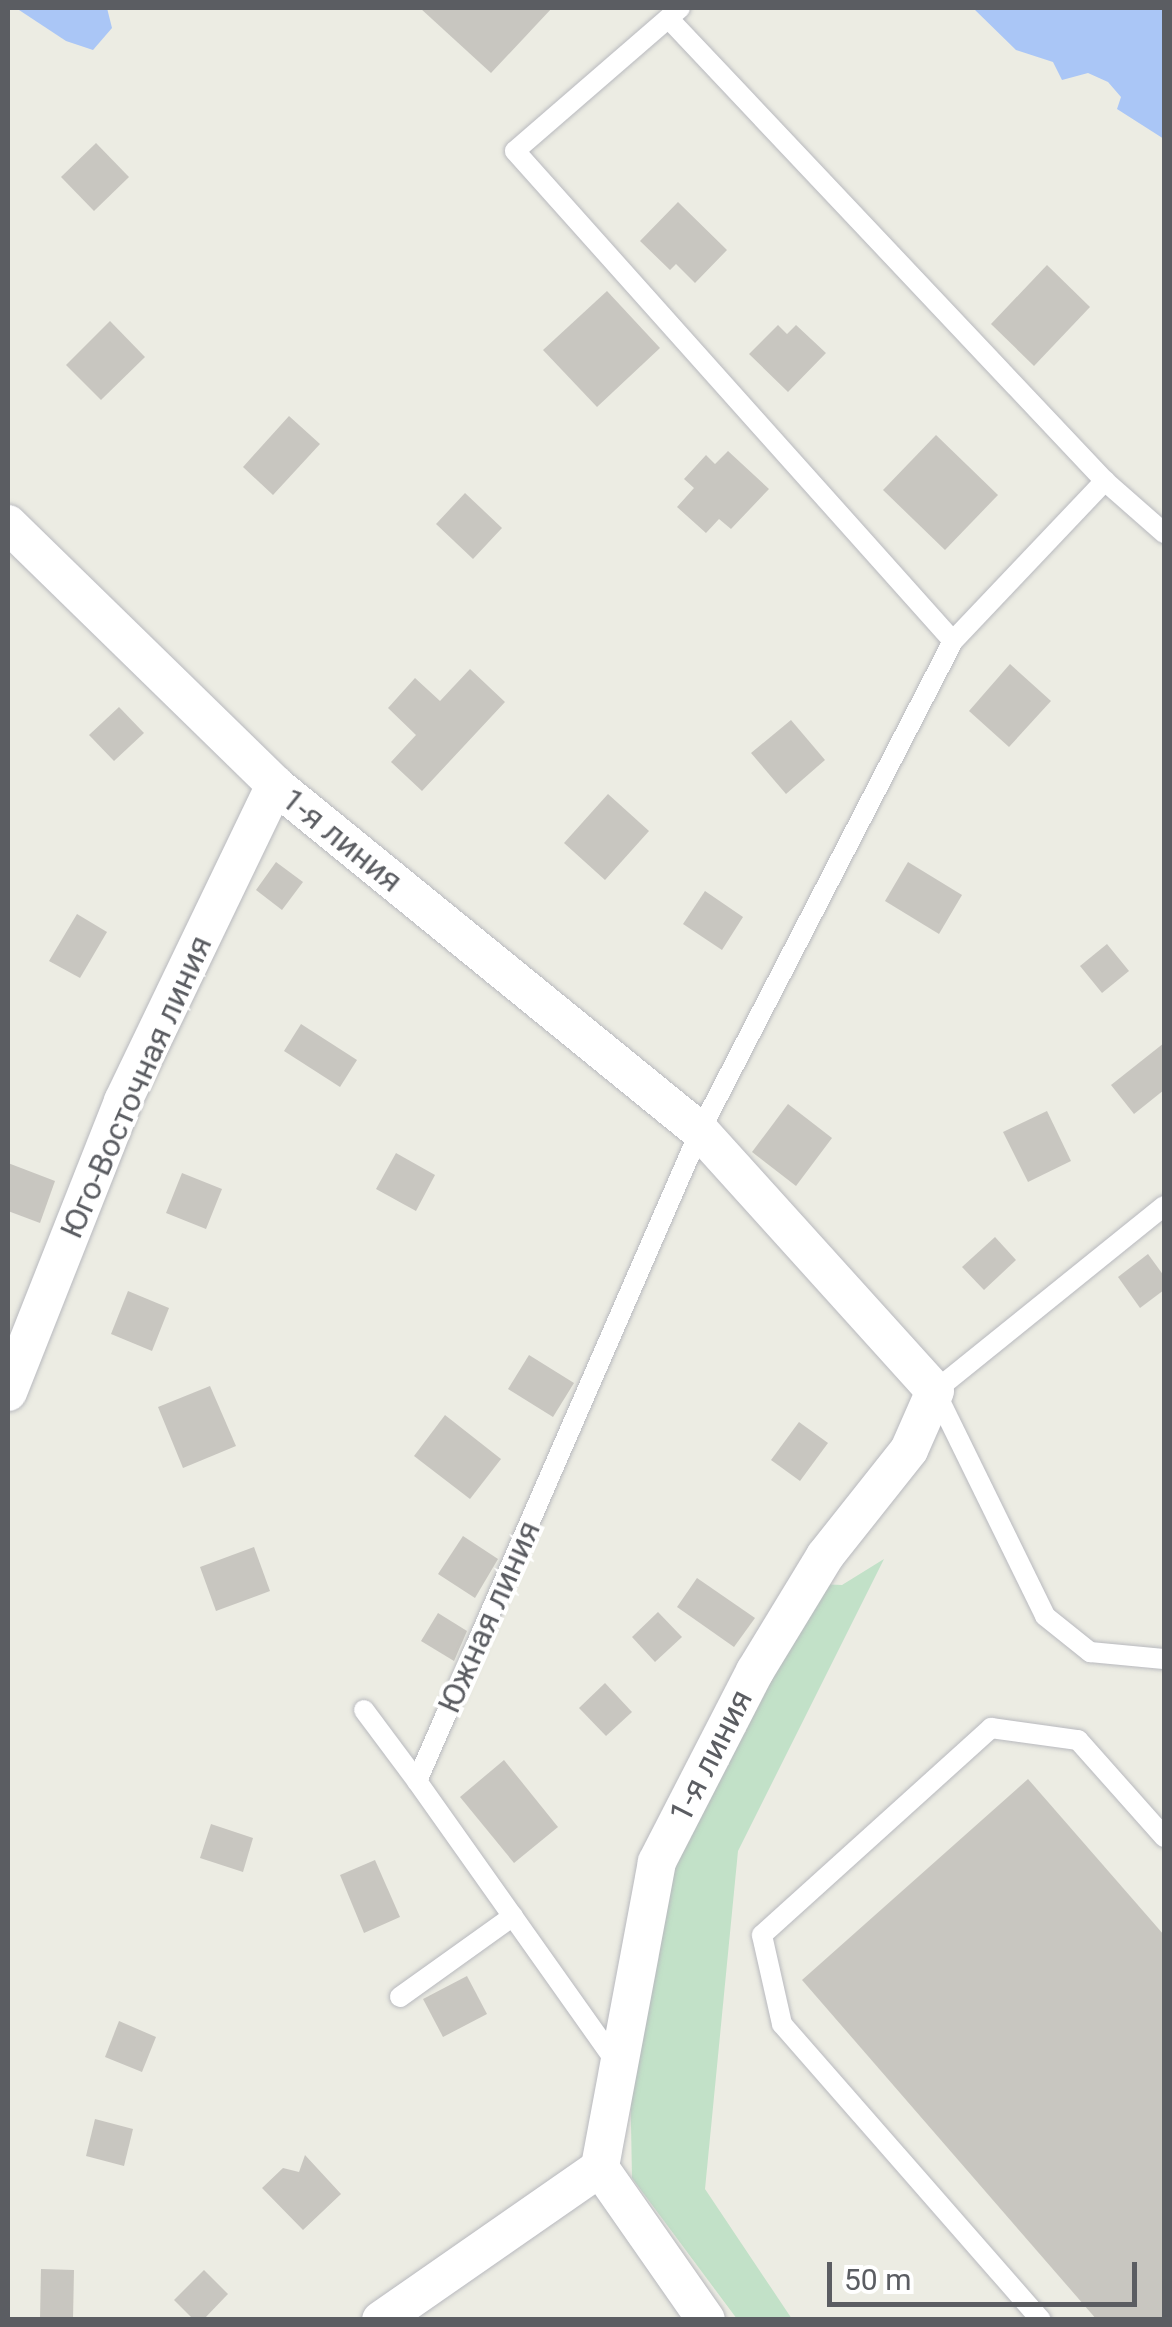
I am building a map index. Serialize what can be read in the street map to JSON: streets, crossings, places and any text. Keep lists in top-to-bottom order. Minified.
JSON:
{"streets":{"street":["1-я линия","Юго-Восточная линия"],"lane":["Южная линия"]},"crossings":[["1-я линия","Юго-Восточная линия"],["1-я линия","Южная линия"]],"scale_bar":"50 m"}
